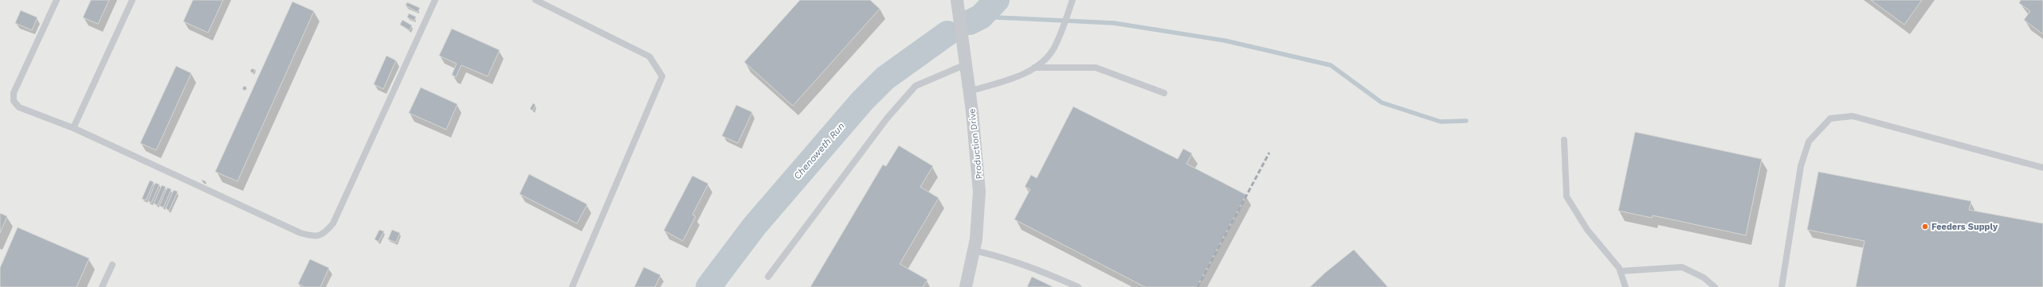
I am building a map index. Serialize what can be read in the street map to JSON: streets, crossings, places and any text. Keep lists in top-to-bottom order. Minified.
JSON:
{"streets":{"street":["Production Drive"]},"water":["Chenoweth Run"],"places":["Feeders Supply"]}
